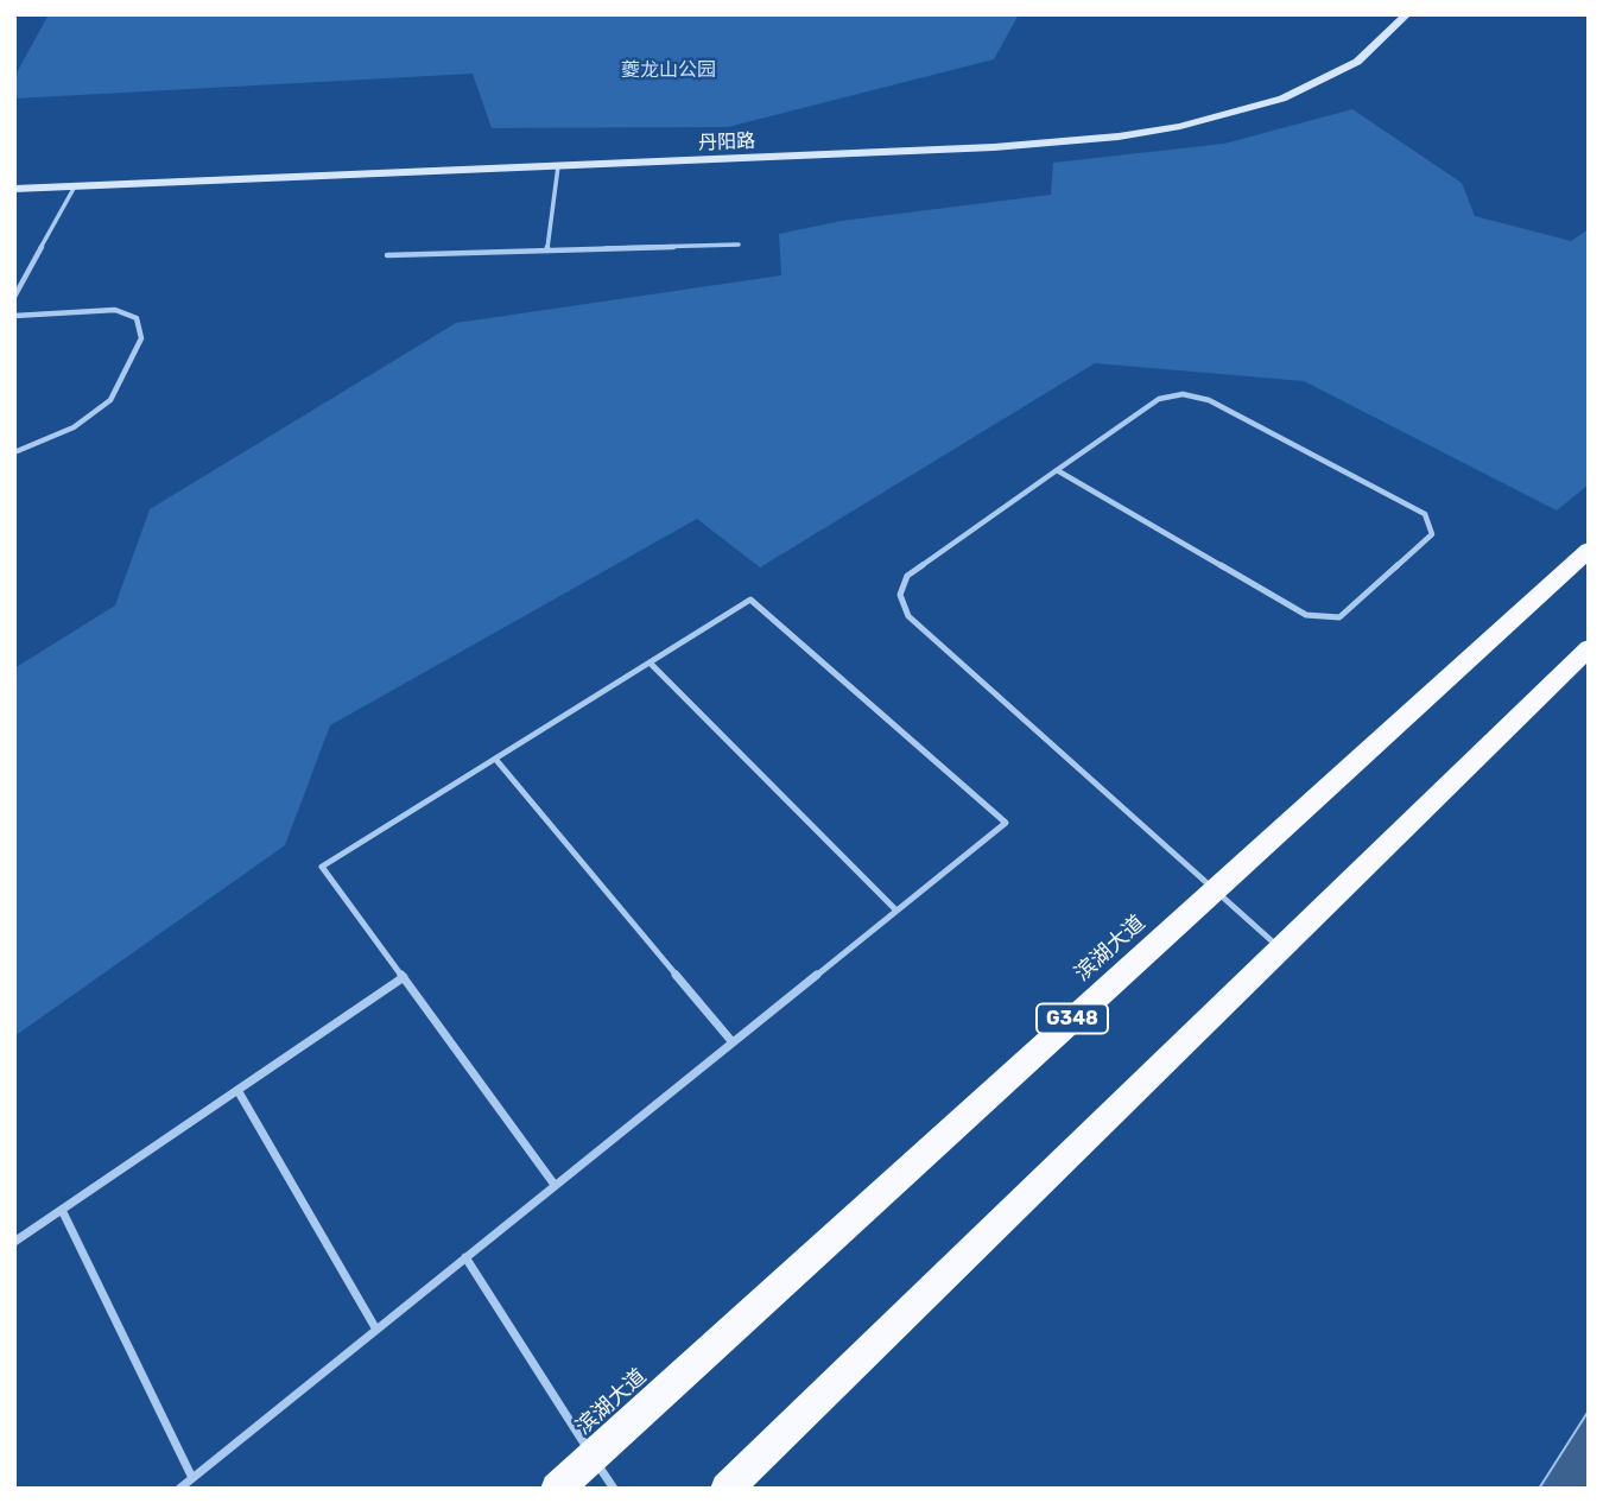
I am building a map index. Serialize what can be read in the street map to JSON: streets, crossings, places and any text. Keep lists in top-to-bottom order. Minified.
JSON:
{"streets":{"highway":["滨湖大道","G348"],"main road":["丹阳路"]},"parks":["夔龙山公园"]}
